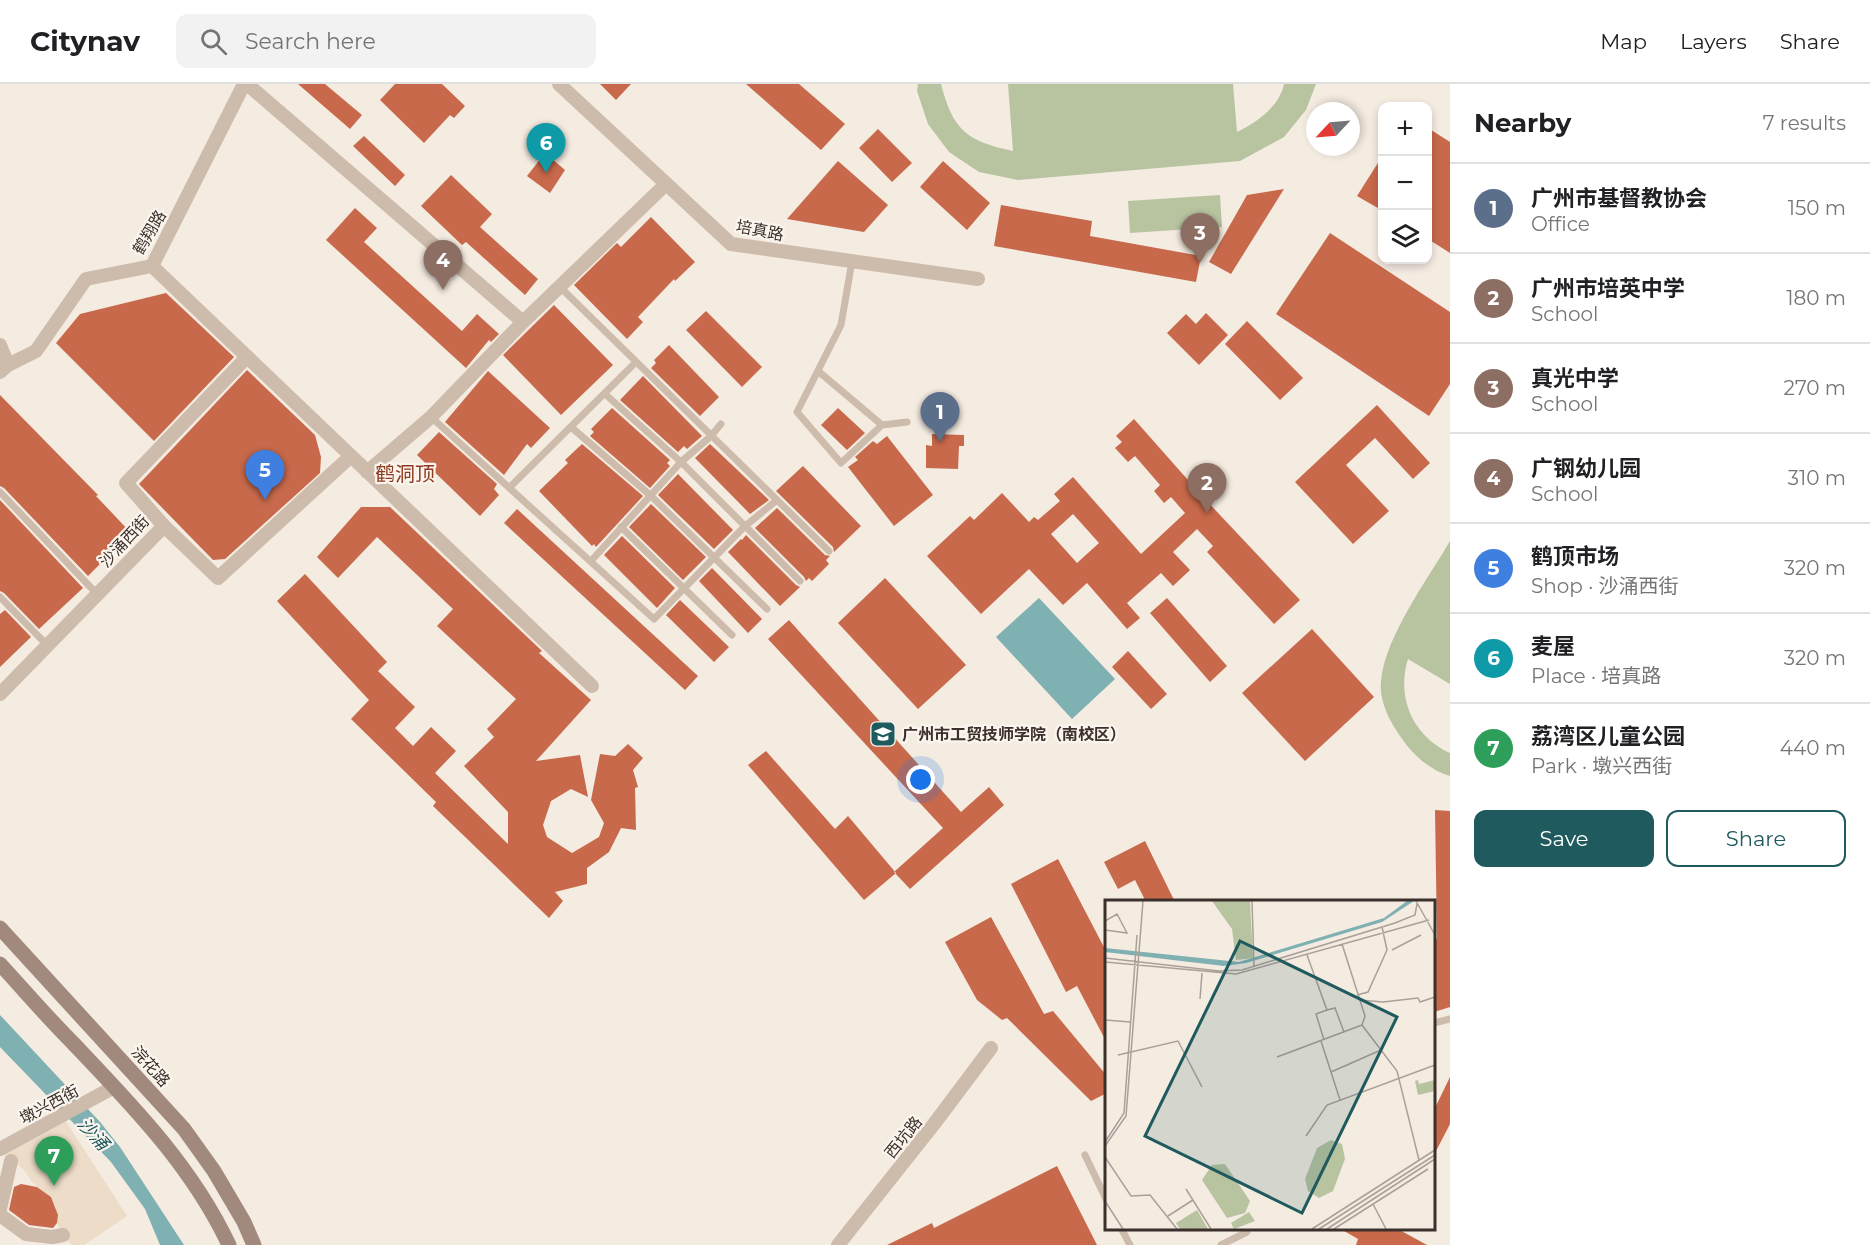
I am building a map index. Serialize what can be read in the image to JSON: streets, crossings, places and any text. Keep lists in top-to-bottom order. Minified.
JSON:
{"streets":{"main road":["浣花路"],"street":["培真路","鹤翔路","沙涌西街","墩兴西街","西坑路"]},"districts":["鹤洞顶"],"water":["沙涌"],"places":{"school or university":["广州市工贸技师学院（南校区）"]},"north":"bottom left","page":{"header":"Citynav","search":"Search here","nav":["Map","Layers","Share"],"heading":["Nearby","7 results"],"map_buttons":["+","−"],"pins":["6","3","4","1","5","2","7"],"list":[{"mark":"1","name":"广州市基督教协会","note":"Office","value":"150 m"},{"mark":"2","name":"广州市培英中学","note":"School","value":"180 m"},{"mark":"3","name":"真光中学","note":"School","value":"270 m"},{"mark":"4","name":"广钢幼儿园","note":"School","value":"310 m"},{"mark":"5","name":"鹤顶市场","note":"Shop · 沙涌西街","value":"320 m"},{"mark":"6","name":"麦屋","note":"Place · 培真路","value":"320 m"},{"mark":"7","name":"荔湾区儿童公园","note":"Park · 墩兴西街","value":"440 m"}],"buttons":["Save","Share"]}}
